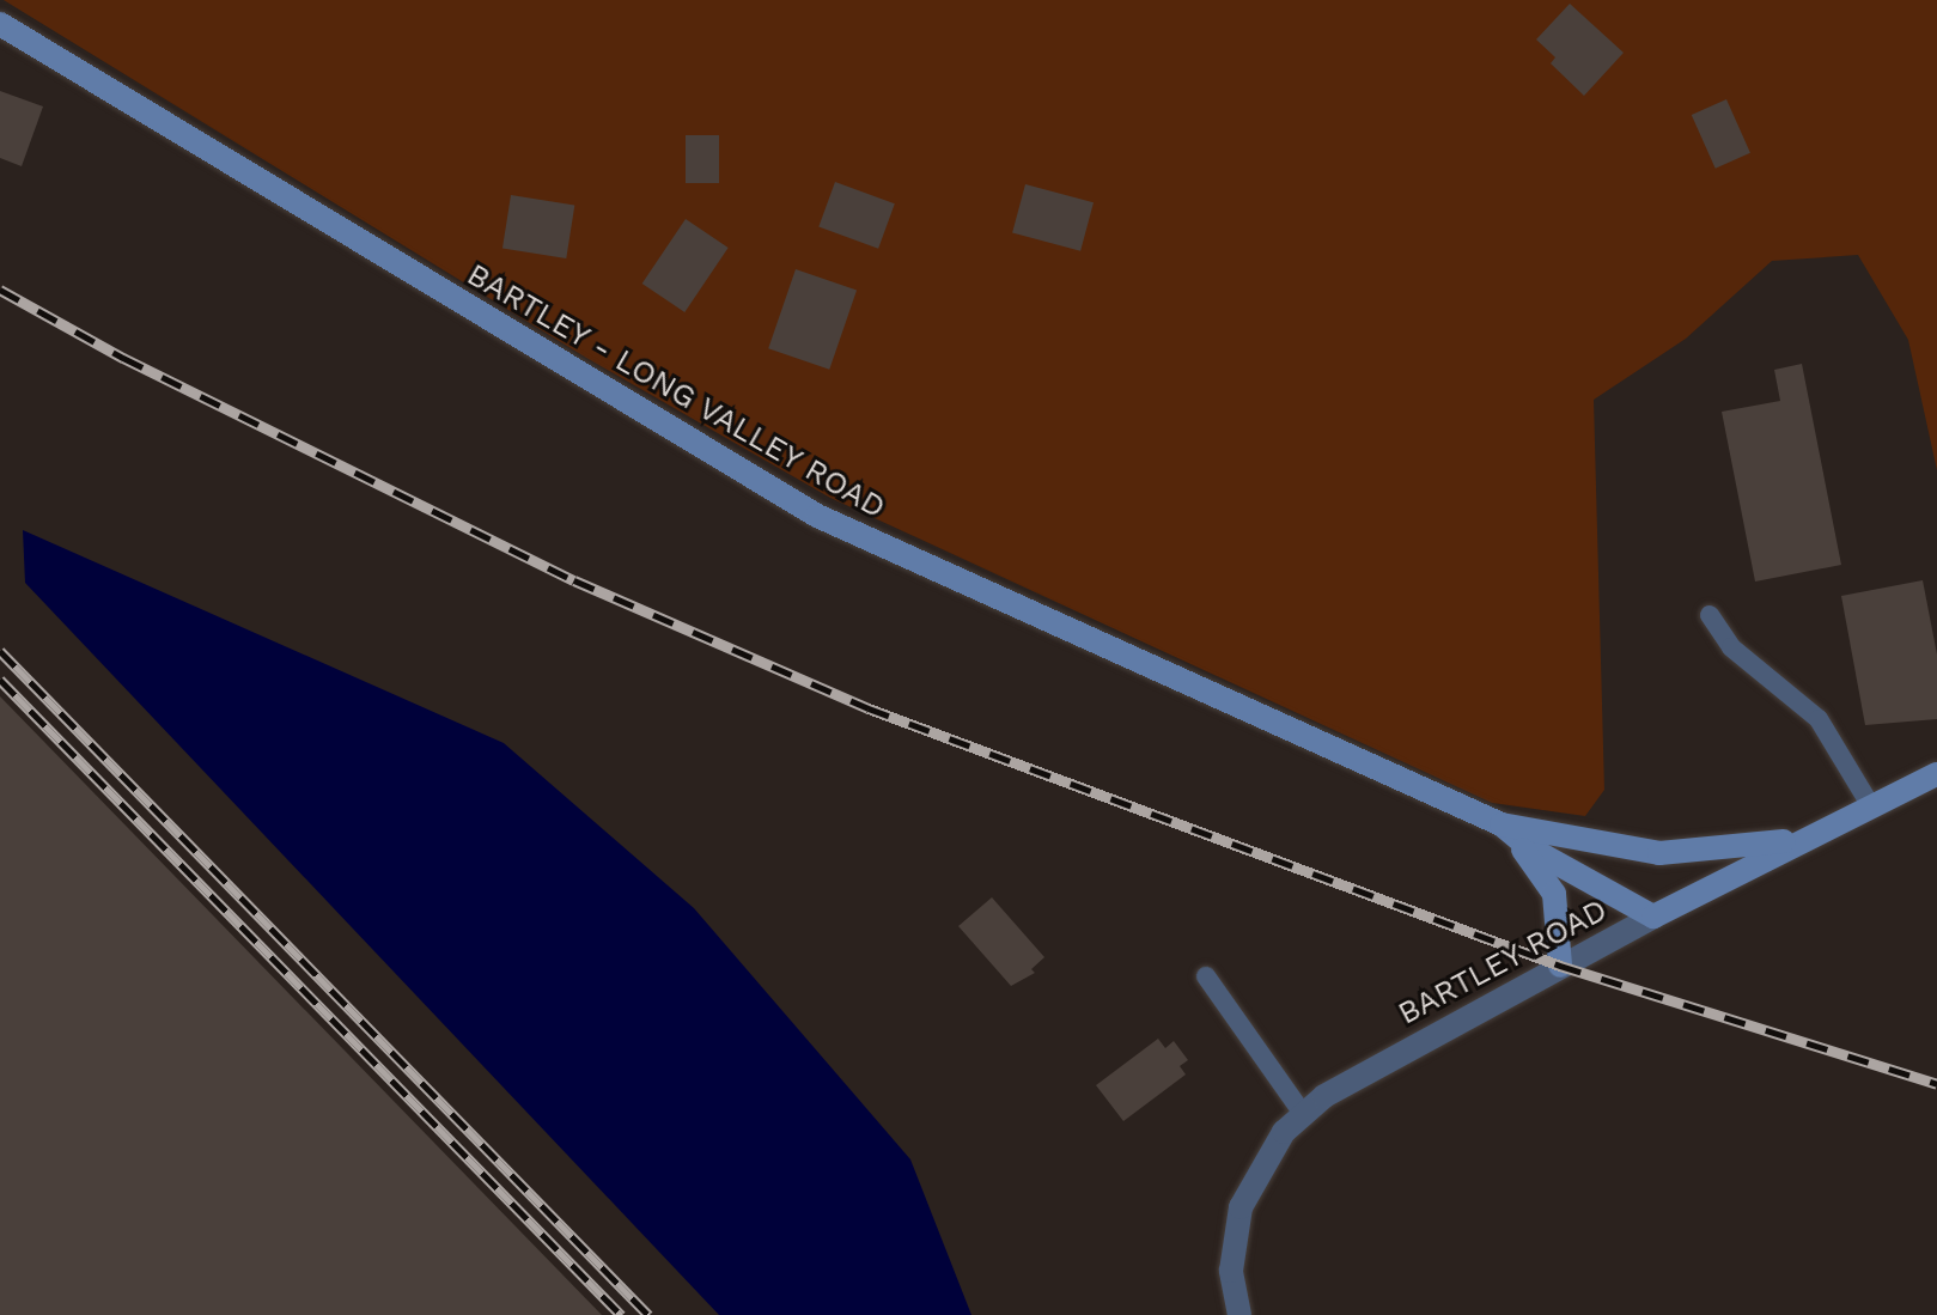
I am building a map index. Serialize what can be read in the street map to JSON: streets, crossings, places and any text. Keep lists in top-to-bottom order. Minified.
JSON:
{"streets":{"main road":["BARTLEY - LONG VALLEY ROAD","BARTLEY ROAD"]},"crossings":[["BARTLEY - LONG VALLEY ROAD","BARTLEY ROAD"]]}
